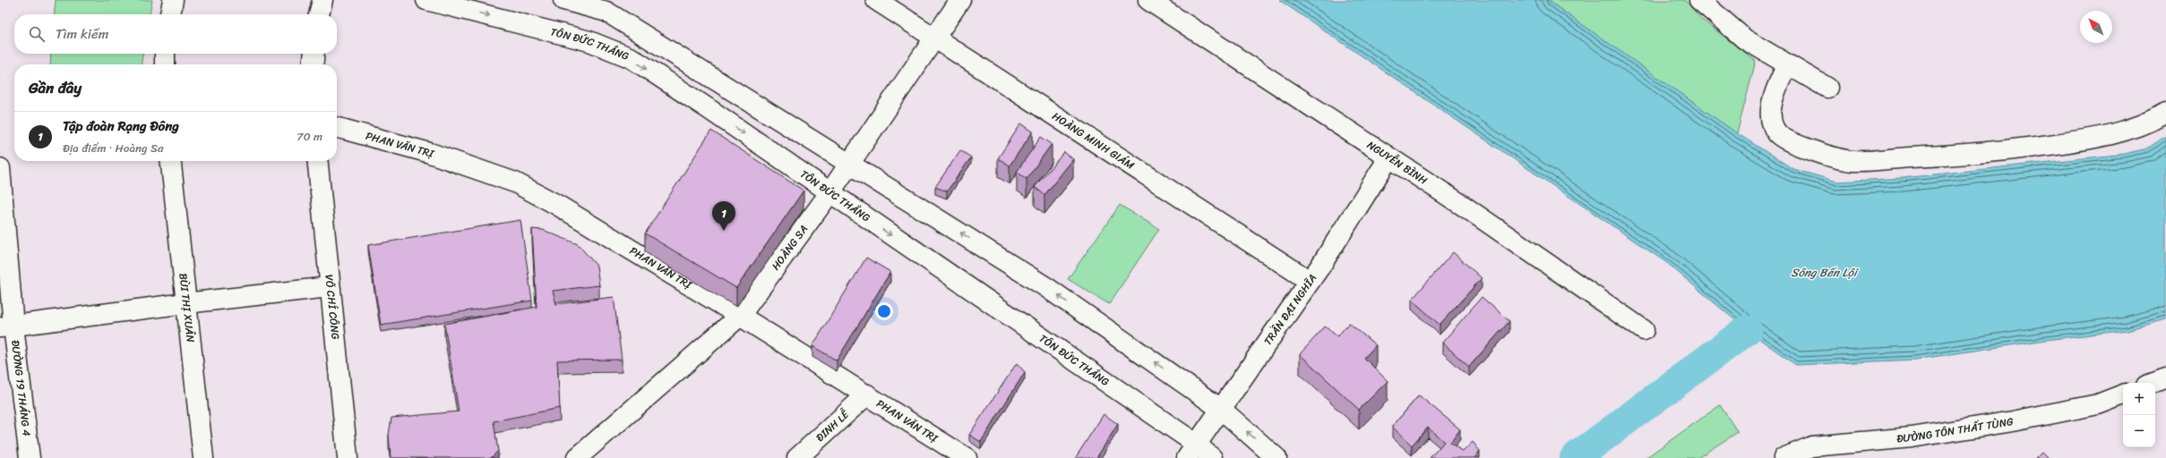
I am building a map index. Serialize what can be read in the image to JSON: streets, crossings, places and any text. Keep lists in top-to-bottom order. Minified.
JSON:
{"streets":{"street":["TÔN ĐỨC THẮNG","HOÀNG MINH GIÁM","PHAN VĂN TRỊ","NGUYỄN BÌNH","HOÀNG SA","BÙI THỊ XUÂN","VÕ CHÍ CÔNG","TRẦN ĐẠI NGHĨA","ĐƯỜNG 19 THÁNG 4","ĐINH LỄ","ĐƯỜNG TÔN THẤT TÙNG"]},"crossings":[["TÔN ĐỨC THẮNG","HOÀNG SA"],["TÔN ĐỨC THẮNG","TRẦN ĐẠI NGHĨA"],["HOÀNG MINH GIÁM","HOÀNG SA"],["HOÀNG MINH GIÁM","TRẦN ĐẠI NGHĨA"],["PHAN VĂN TRỊ","HOÀNG SA"],["PHAN VĂN TRỊ","ĐINH LỄ"],["NGUYỄN BÌNH","TRẦN ĐẠI NGHĨA"]],"water":["Sông Bến Lội"],"north":"top left","page":{"search":"Tìm kiếm","heading":"Gần đây","list":[{"mark":"1","name":"Tập đoàn Rạng Đông","note":"Địa điểm · Hoàng Sa","value":"70 m"}],"pins":"1","map_buttons":["+","−"]}}
